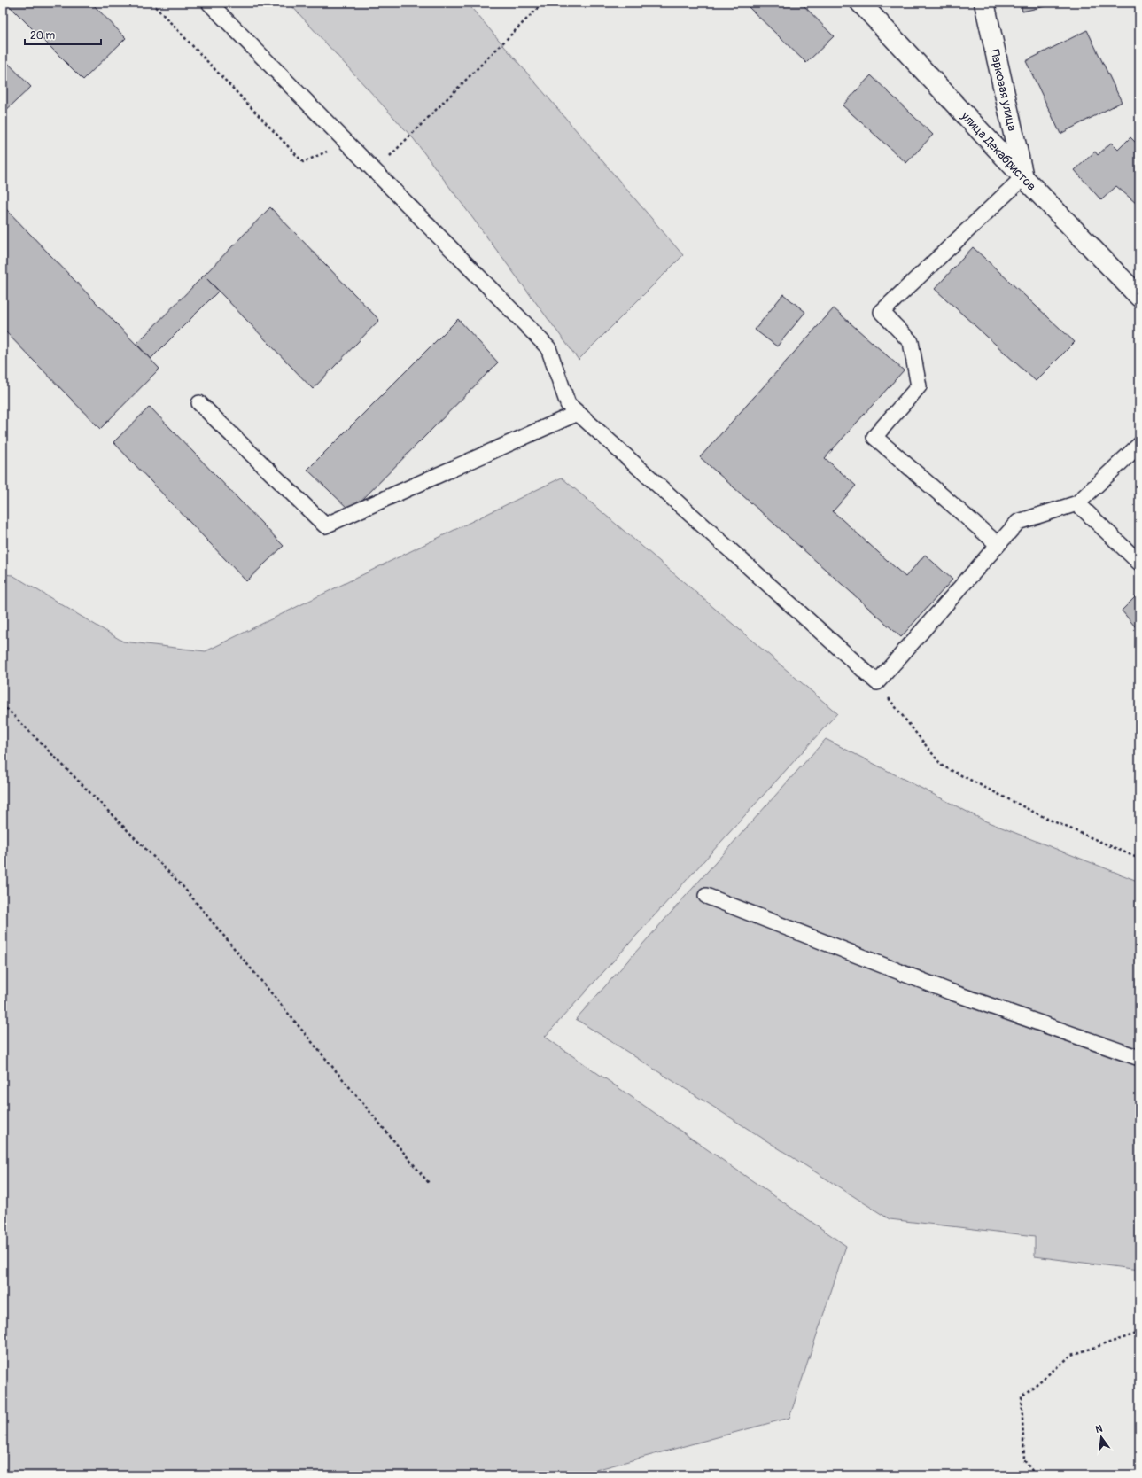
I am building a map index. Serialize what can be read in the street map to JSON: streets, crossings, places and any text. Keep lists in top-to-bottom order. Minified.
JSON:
{"streets":{"street":["Парковая улица","улица Декабристов"]},"crossings":[["Парковая улица","улица Декабристов"]],"scale_bar":"20 m","north":"top"}
